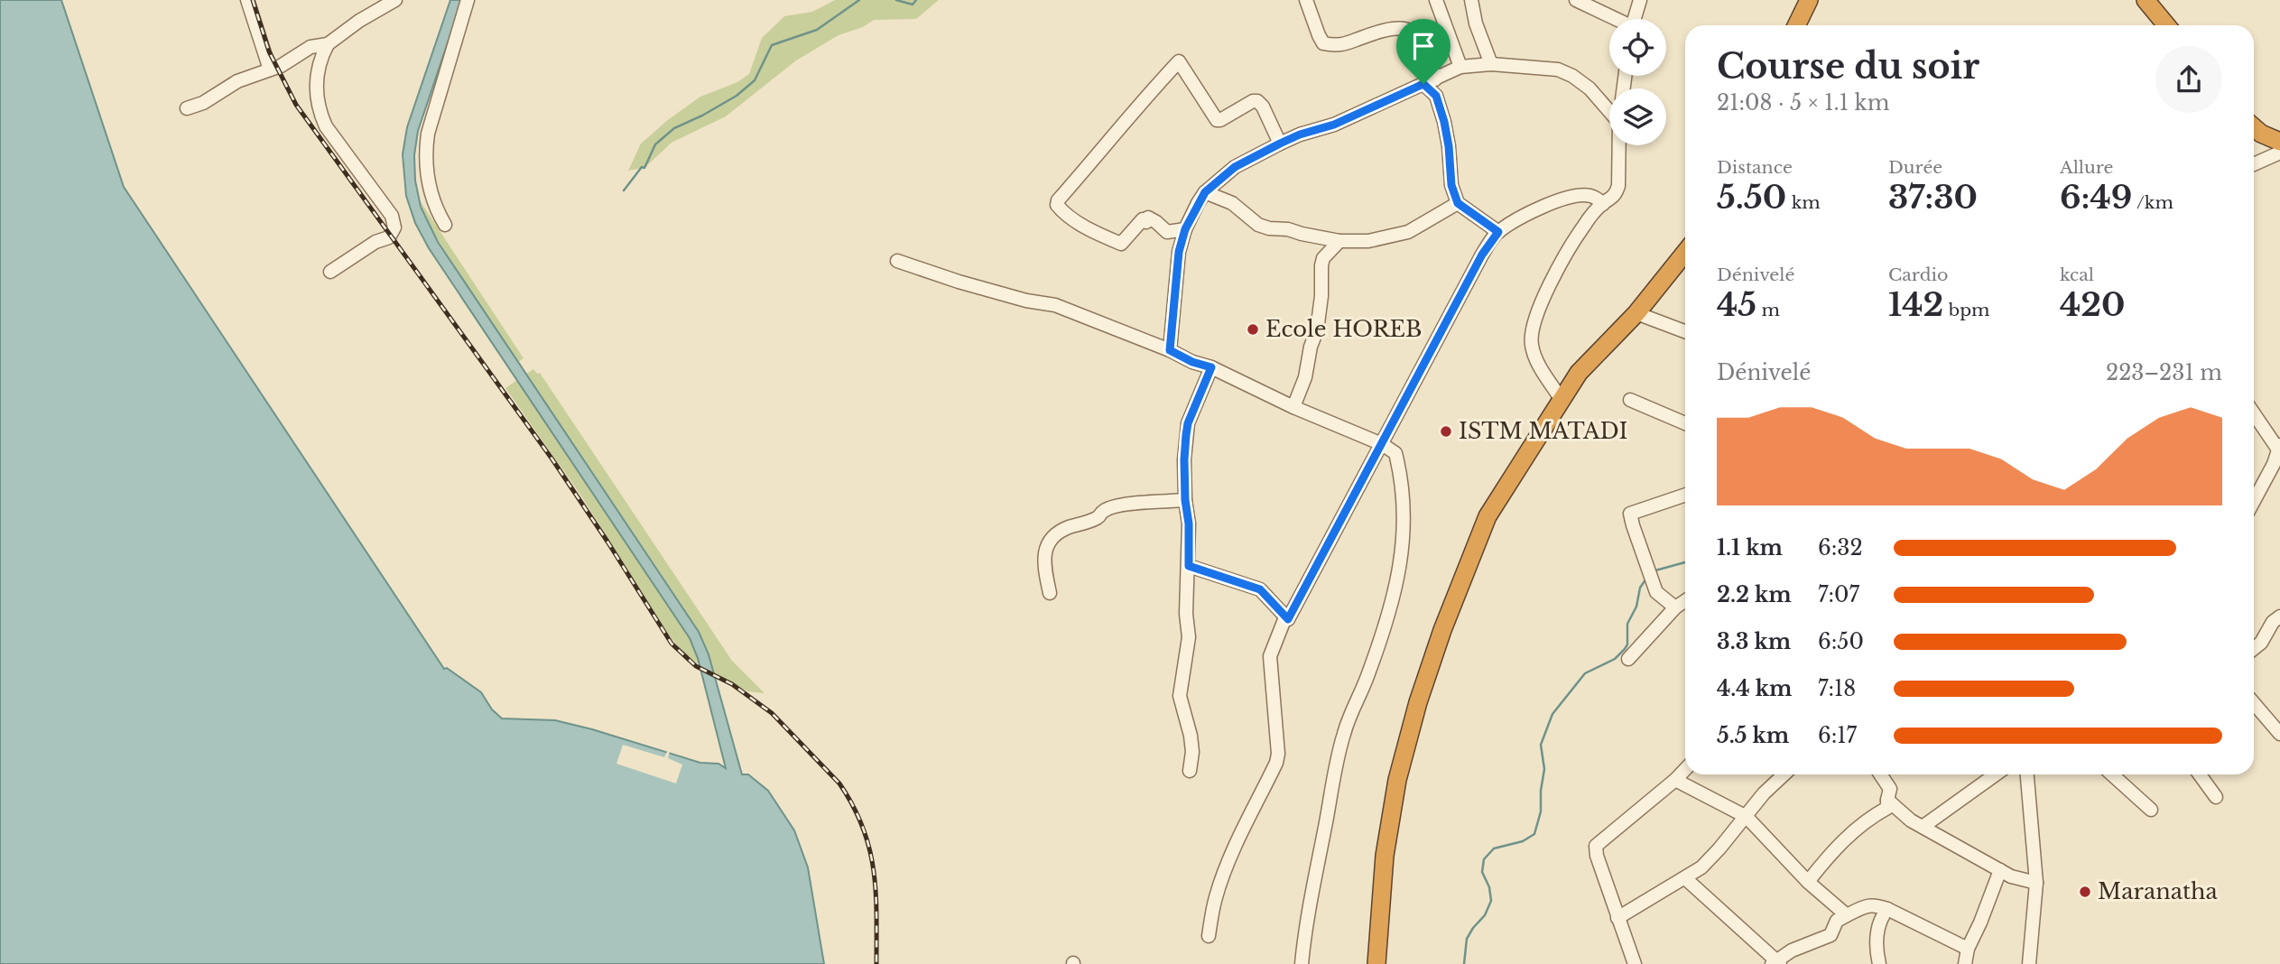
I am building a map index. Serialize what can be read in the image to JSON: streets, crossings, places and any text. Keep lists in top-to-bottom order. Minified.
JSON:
{"places":["Ecole HOREB","ISTM MATADI","Maranatha"],"page":{"heading":["Course du soir","21:08 · 5 × 1.1 km"],"stats":[["Distance","5.50 km"],["Durée","37:30"],["Allure","6:49 /km"],["Dénivelé","45 m"],["Cardio","142 bpm"],["kcal","420"]],"chart":["Dénivelé","223–231 m"],"list":[{"name":"1.1 km","note":"6:32"},{"name":"2.2 km","note":"7:07"},{"name":"3.3 km","note":"6:50"},{"name":"4.4 km","note":"7:18"},{"name":"5.5 km","note":"6:17"}]}}
